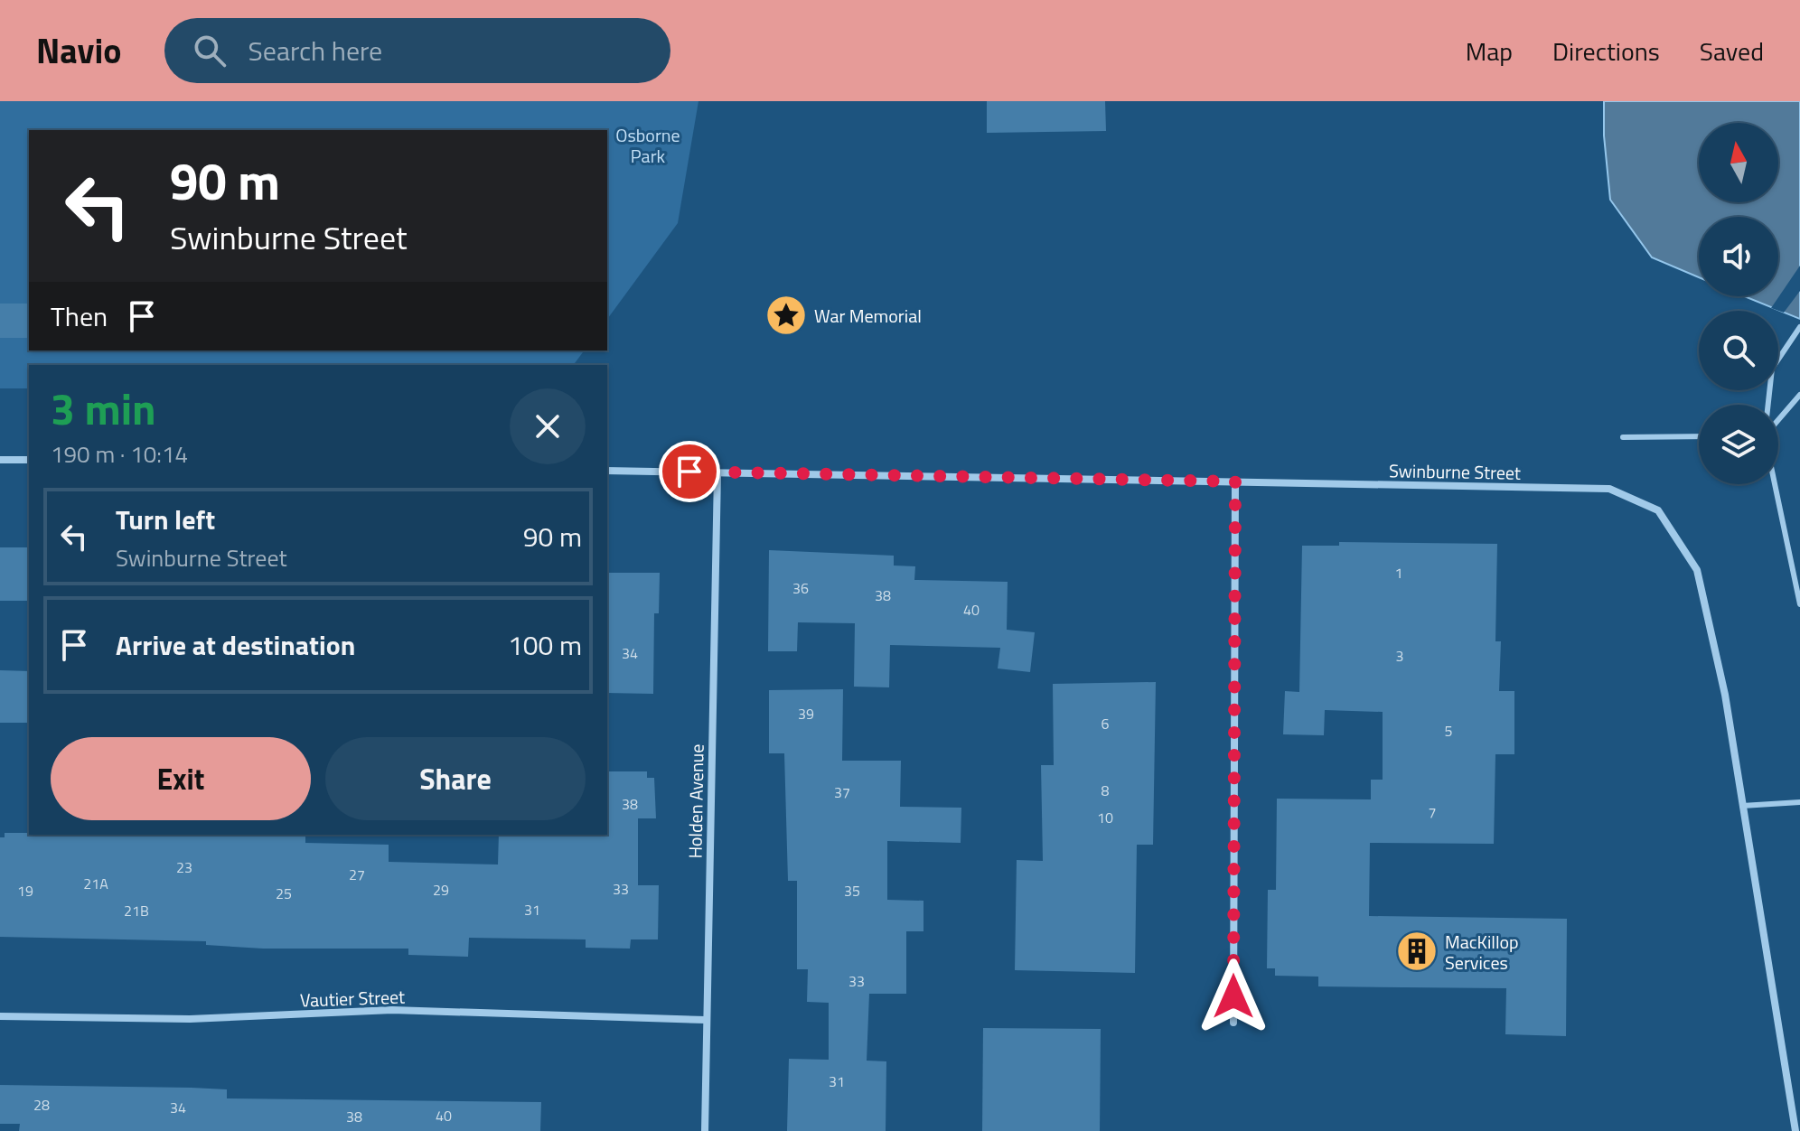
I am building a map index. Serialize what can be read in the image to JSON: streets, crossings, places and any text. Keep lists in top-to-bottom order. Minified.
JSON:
{"streets":{"street":["Swinburne Street","Holden Avenue","Vautier Street"]},"crossings":[["Swinburne Street","Holden Avenue"],["Holden Avenue","Vautier Street"]],"parks":["Osborne Park"],"places":{"place":["War Memorial"],"building":["MacKillop Services"]},"house_numbers":["1","36","38","40","34","3","39","6","5","8","37","38","7","10","23","27","21A","33","29","19","35","25","31","21B","33","31","28","34","40","38"],"north":"top","page":{"header":"Navio","search":"Search here","nav":["Map","Directions","Saved"],"turn":["90 m","Swinburne Street"],"then":"Then","heading":["3 min","190 m · 10:14"],"list":[{"name":"Turn left","note":"Swinburne Street","value":"90 m"},{"name":"Arrive at destination","value":"100 m"}],"buttons":["Exit","Share"]}}
